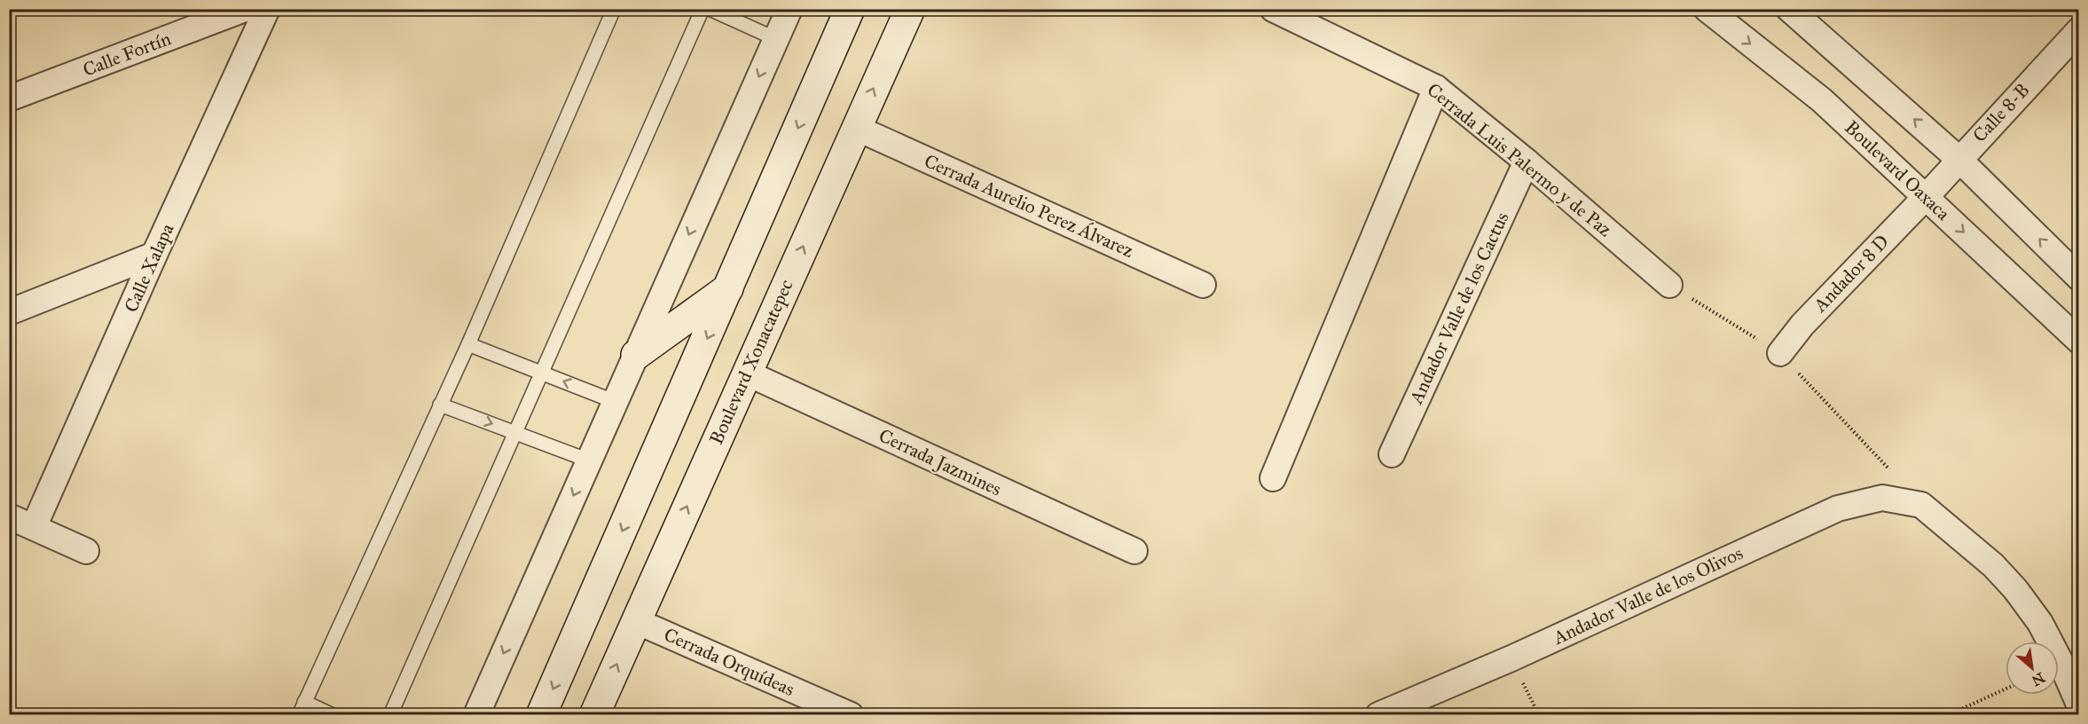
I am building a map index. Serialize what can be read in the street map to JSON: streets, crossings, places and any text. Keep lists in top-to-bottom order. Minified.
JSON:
{"streets":{"main road":["Boulevard Xonacatepec"],"street":["Calle Fortín","Calle 8-B","Cerrada Luis Palermo y de Paz","Boulevard Oaxaca","Cerrada Aurelio Perez Álvarez","Calle Xalapa","Andador 8 D","Andador Valle de los Cactus","Cerrada Jazmines","Andador Valle de los Olivos","Cerrada Orquídeas"]},"crossings":[["Calle 8-B","Boulevard Oaxaca"],["Calle 8-B","Andador 8 D"],["Cerrada Luis Palermo y de Paz","Andador Valle de los Cactus"],["Boulevard Oaxaca","Andador 8 D"],["Cerrada Aurelio Perez Álvarez","Boulevard Xonacatepec"],["Boulevard Xonacatepec","Cerrada Jazmines"],["Boulevard Xonacatepec","Cerrada Orquídeas"]],"north":"bottom right"}
